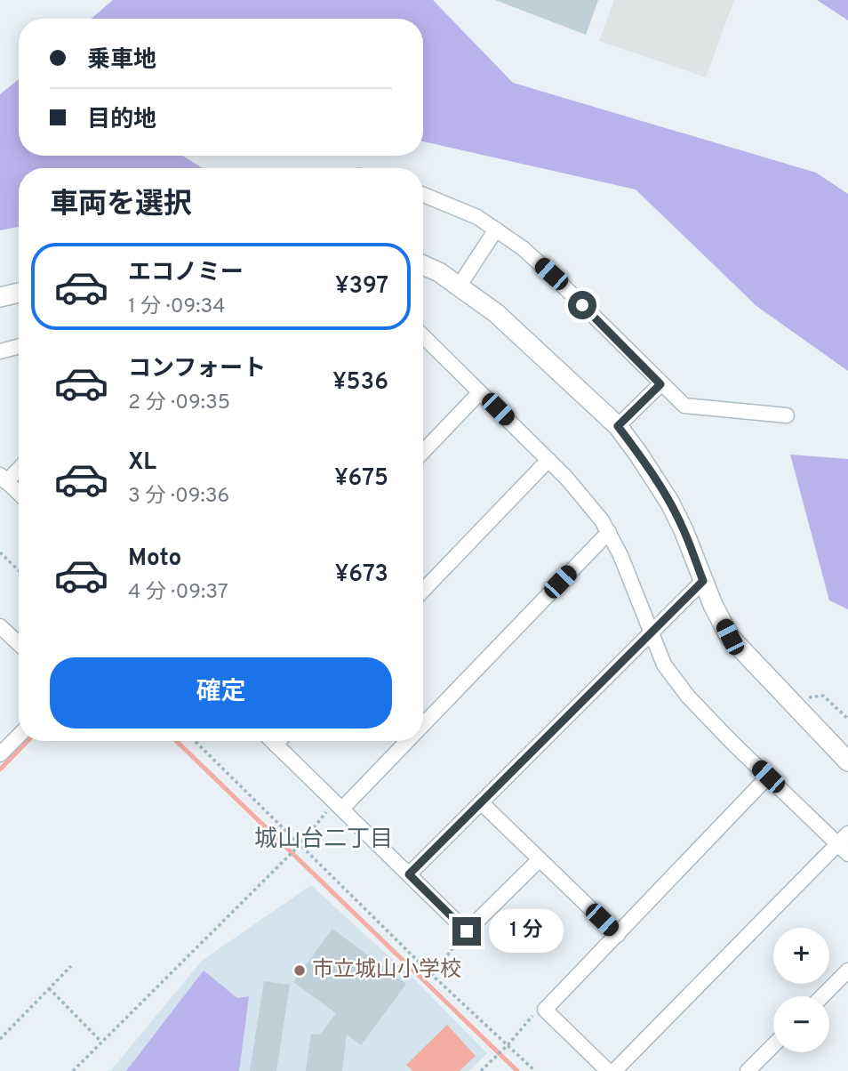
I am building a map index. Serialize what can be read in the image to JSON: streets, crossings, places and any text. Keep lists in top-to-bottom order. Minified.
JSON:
{"districts":["城山台二丁目"],"places":["市立城山小学校"],"page":{"banner":["乗車地","目的地"],"heading":"車両を選択","list":[{"name":"エコノミー","note":"1 分 · 09:34","value":"¥397"},{"name":"コンフォート","note":"2 分 · 09:35","value":"¥536"},{"name":"XL","note":"3 分 · 09:36","value":"¥675"},{"name":"Moto","note":"4 分 · 09:37","value":"¥673"}],"buttons":"確定","bubble":"1 分","map_buttons":["+","−"]}}
